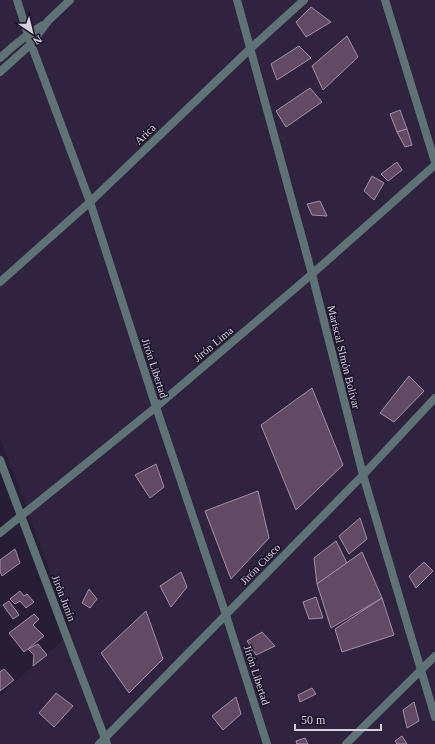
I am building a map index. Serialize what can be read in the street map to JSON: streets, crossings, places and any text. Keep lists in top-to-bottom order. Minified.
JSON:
{"streets":{"street":["Arica","Jirón Lima","Mariscal SImón Bolívar","Jirón Libertad","Jirón Cusco","Jirón Junín"]},"crossings":[["Arica","Mariscal SImón Bolívar"],["Arica","Jirón Libertad"],["Jirón Lima","Mariscal SImón Bolívar"],["Jirón Lima","Jirón Libertad"],["Jirón Lima","Jirón Junín"],["Mariscal SImón Bolívar","Jirón Cusco"],["Jirón Libertad","Jirón Cusco"],["Jirón Cusco","Jirón Junín"]],"scale_bar":"50 m","north":"bottom right"}
